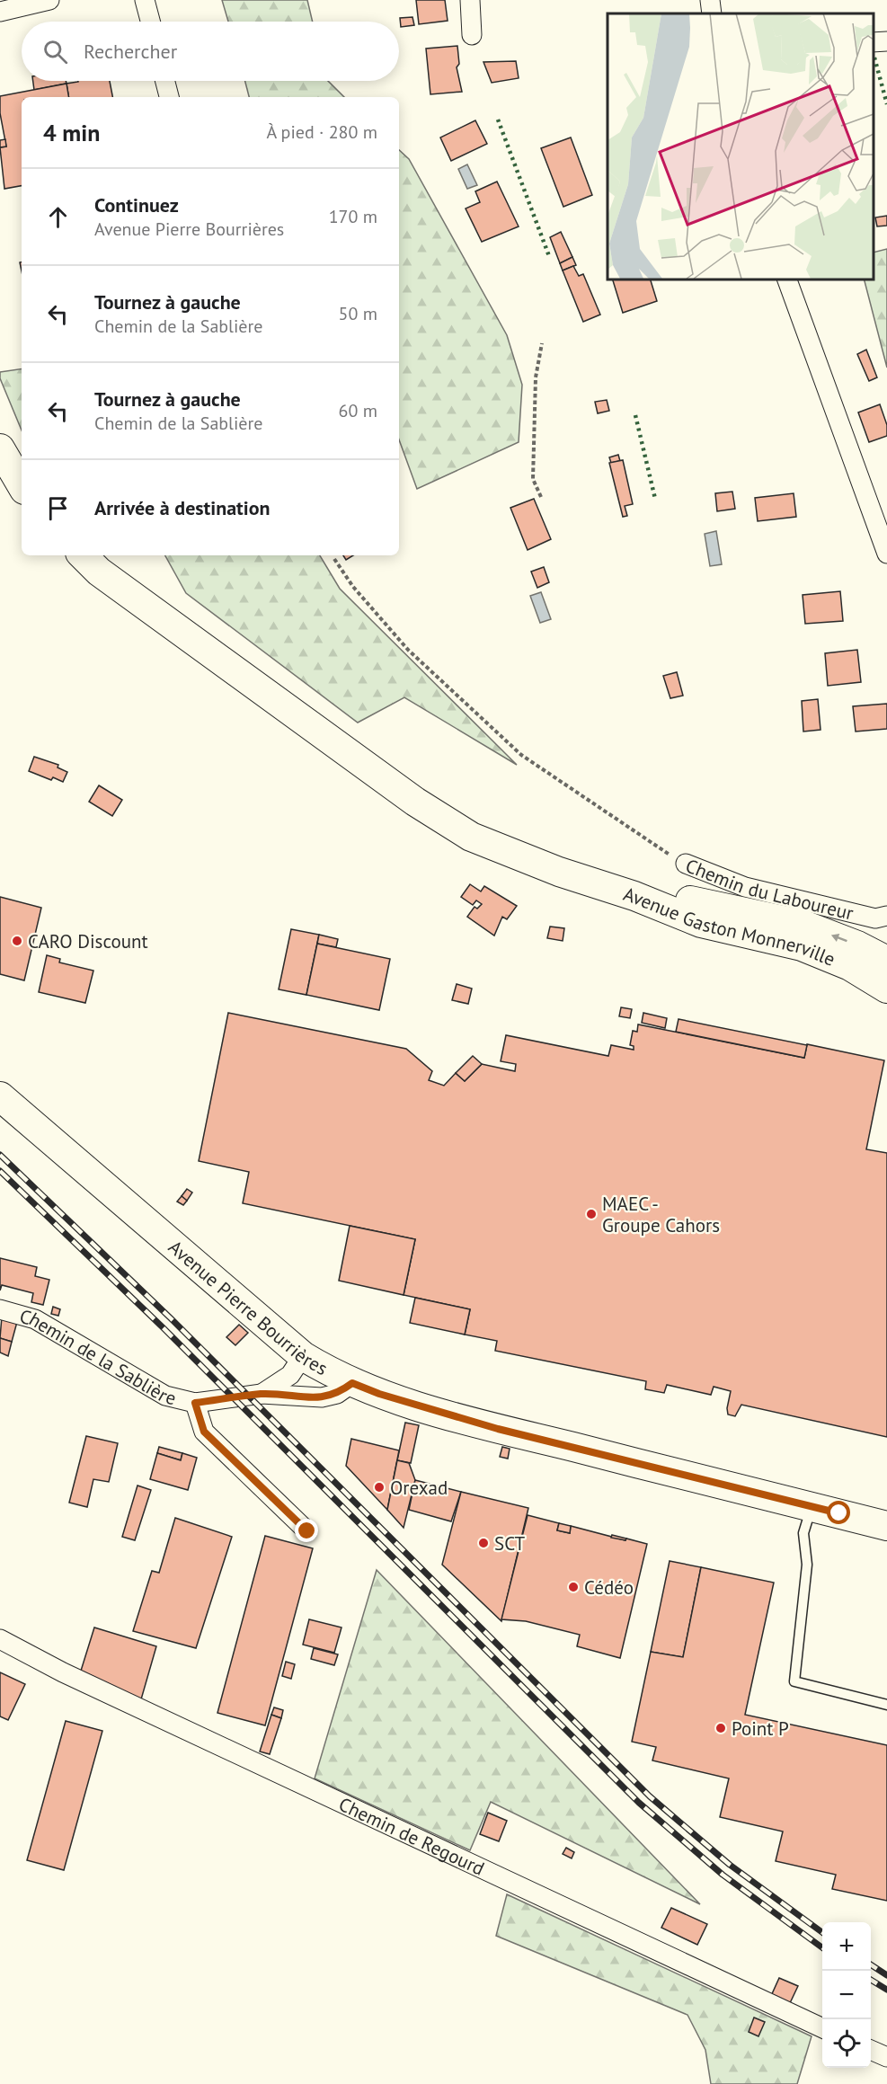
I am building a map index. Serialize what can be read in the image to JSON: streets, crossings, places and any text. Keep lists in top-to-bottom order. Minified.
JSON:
{"streets":{"main road":["Avenue Gaston Monnerville","Avenue Pierre Bourrières"],"street":["Chemin du Laboureur","Chemin de la Sablière","Chemin de Regourd"]},"crossings":[["Avenue Pierre Bourrières","Chemin de la Sablière"]],"places":["CARO Discount","MAEC - Groupe Cahors","Orexad","SCT","Cédéo","Point P"],"page":{"search":"Rechercher","heading":["4 min","À pied · 280 m"],"list":[["Continuez","Avenue Pierre Bourrières","170 m"],["Tournez à gauche","Chemin de la Sablière","50 m"],["Tournez à gauche","Chemin de la Sablière","60 m"],"Arrivée à destination"],"map_buttons":["+","−"]}}
